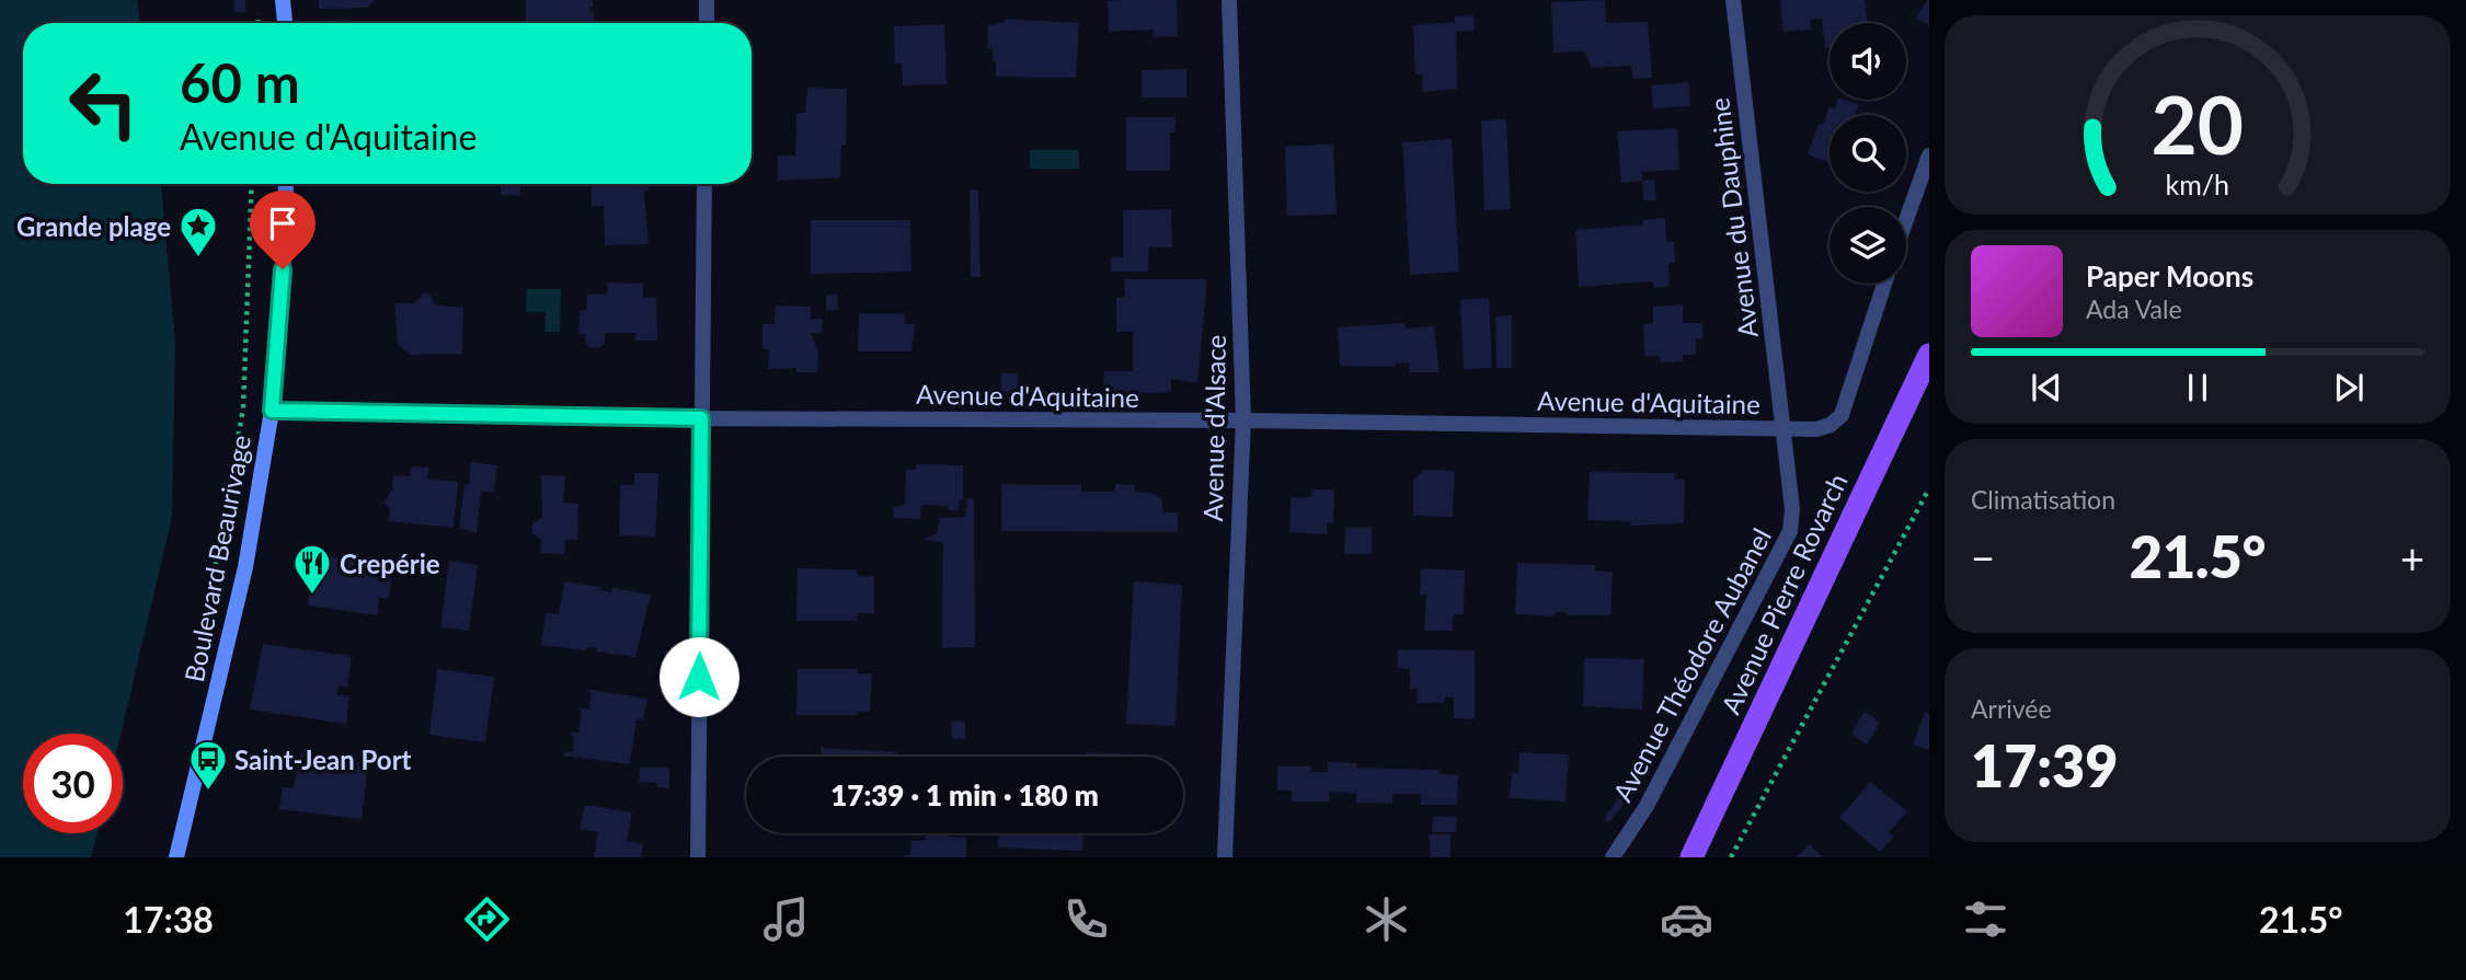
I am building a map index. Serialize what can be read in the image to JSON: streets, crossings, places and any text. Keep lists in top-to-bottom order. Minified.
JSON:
{"streets":{"main road":["Boulevard Beaurivage","Avenue Pierre Rovarch"],"street":["Avenue du Dauphine","Avenue d'Aquitaine","Avenue d'Alsace","Avenue Théodore Aubanel"]},"crossings":[["Avenue du Dauphine","Avenue d'Aquitaine"],["Avenue du Dauphine","Avenue Théodore Aubanel"],["Avenue d'Aquitaine","Avenue d'Alsace"],["Avenue d'Aquitaine","Boulevard Beaurivage"],["Avenue d'Aquitaine","Avenue Théodore Aubanel"]],"places":{"place":["Grande plage"],"restaurant":["Crepérie"],"bus stop":["Saint-Jean Port"]},"page":{"turn":["60 m","Avenue d'Aquitaine"],"song":["Paper Moons","Ada Vale"],"tile":["Climatisation",["Arrivée","17:39"]],"heat":["−","21.5°","+"],"limit":"30","trip":"17:39 · 1 min · 180 m","tabs":["17:38","21.5°"],"gauge":["20","km/h"]}}
